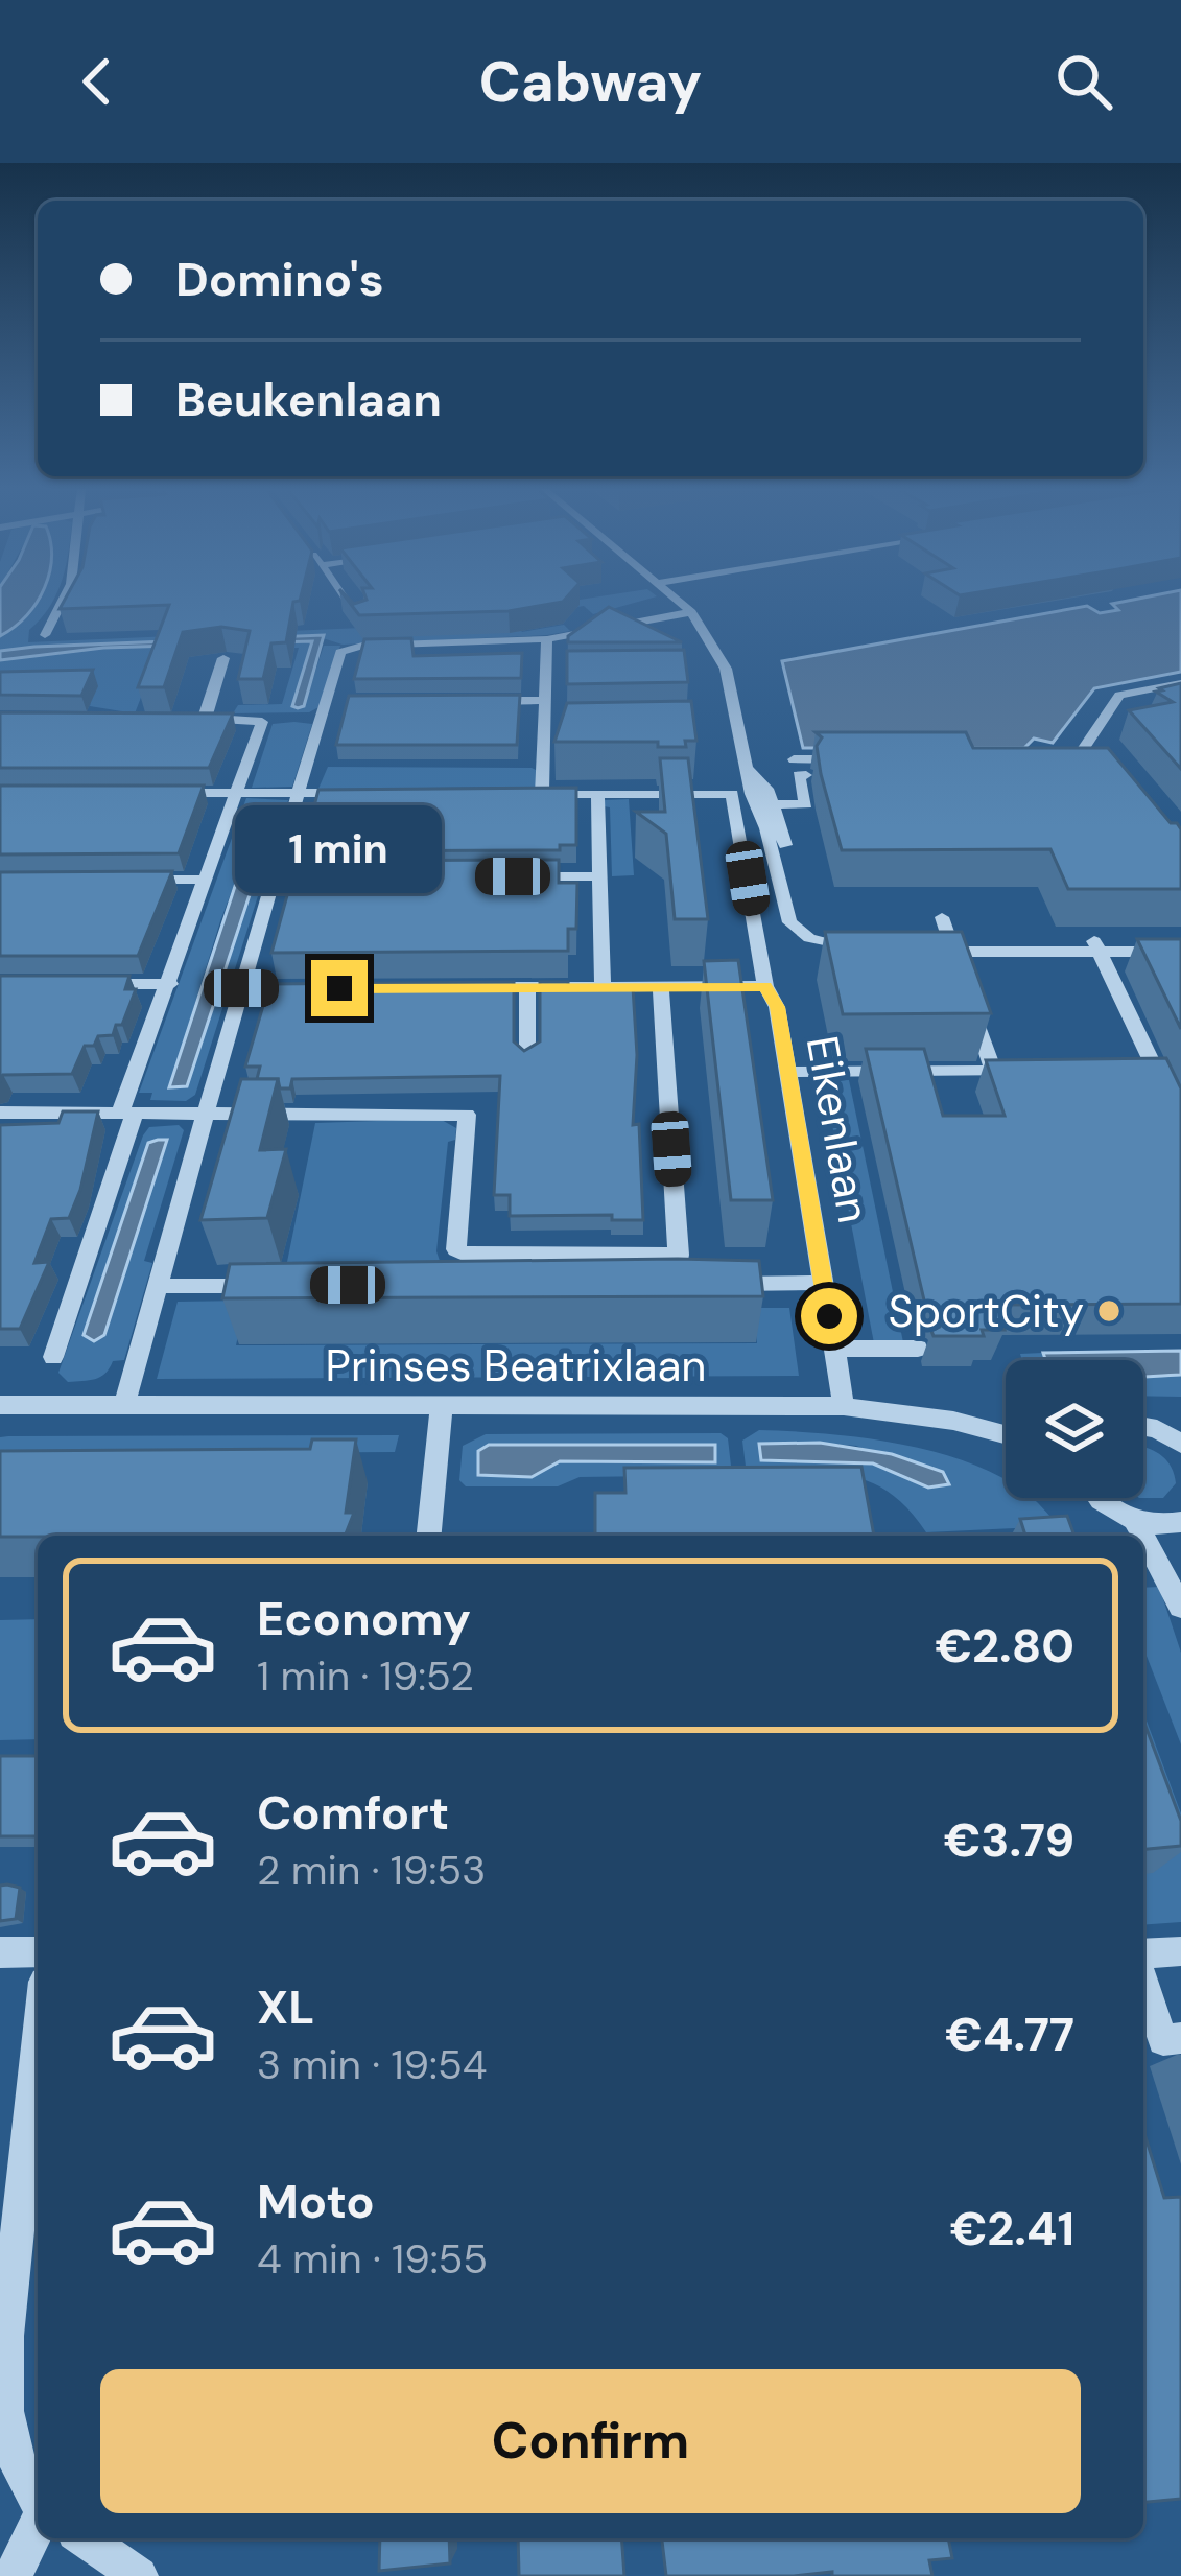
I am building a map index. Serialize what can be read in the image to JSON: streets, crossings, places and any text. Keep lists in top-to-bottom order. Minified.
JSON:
{"streets":{"street":["Eikenlaan","Prinses Beatrixlaan"]},"crossings":[["Eikenlaan","Prinses Beatrixlaan"]],"places":["SportCity"],"page":{"header":"Cabway","banner":["Domino's","Beukenlaan"],"bubble":"1 min","list":[{"name":"Economy","note":"1 min · 19:52","value":"€2.80"},{"name":"Comfort","note":"2 min · 19:53","value":"€3.79"},{"name":"XL","note":"3 min · 19:54","value":"€4.77"},{"name":"Moto","note":"4 min · 19:55","value":"€2.41"}],"buttons":"Confirm"}}
